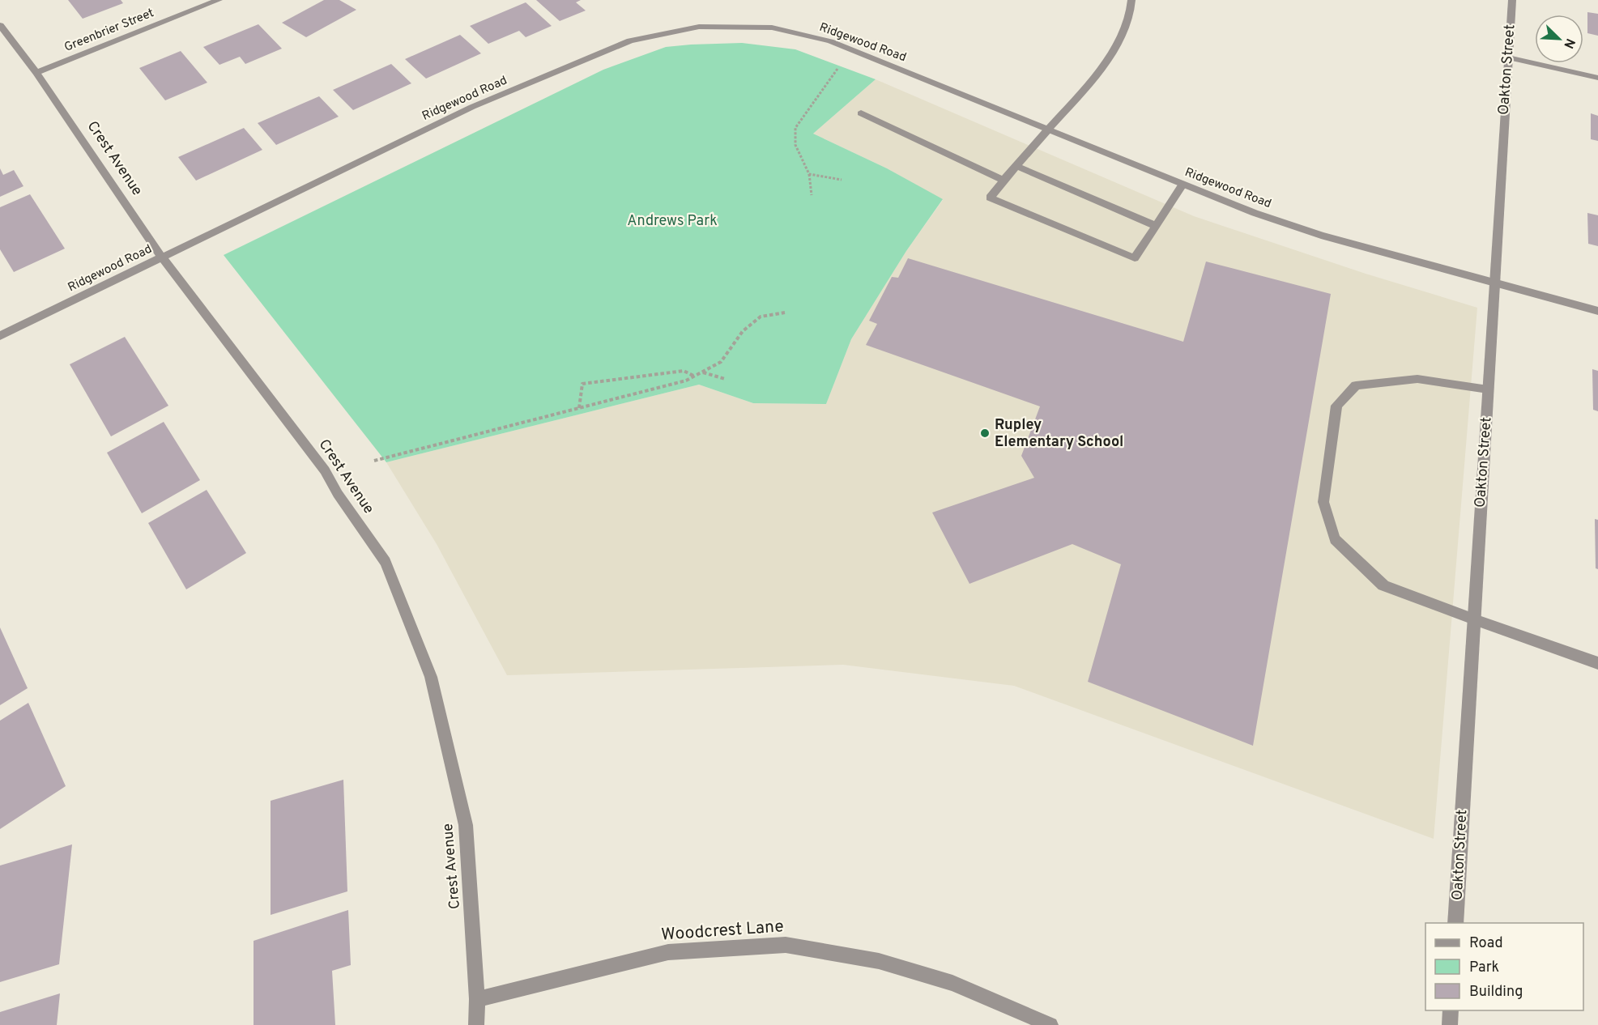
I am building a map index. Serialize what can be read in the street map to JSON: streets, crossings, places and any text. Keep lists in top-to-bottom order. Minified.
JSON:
{"streets":{"street":["Greenbrier Street","Ridgewood Road","Oakton Street","Crest Avenue","Woodcrest Lane"]},"crossings":[["Greenbrier Street","Crest Avenue"],["Ridgewood Road","Oakton Street"],["Ridgewood Road","Crest Avenue"],["Crest Avenue","Woodcrest Lane"]],"parks":["Andrews Park"],"places":["Rupley Elementary School"],"legend":["Road","Park","Building"],"north":"bottom right"}
